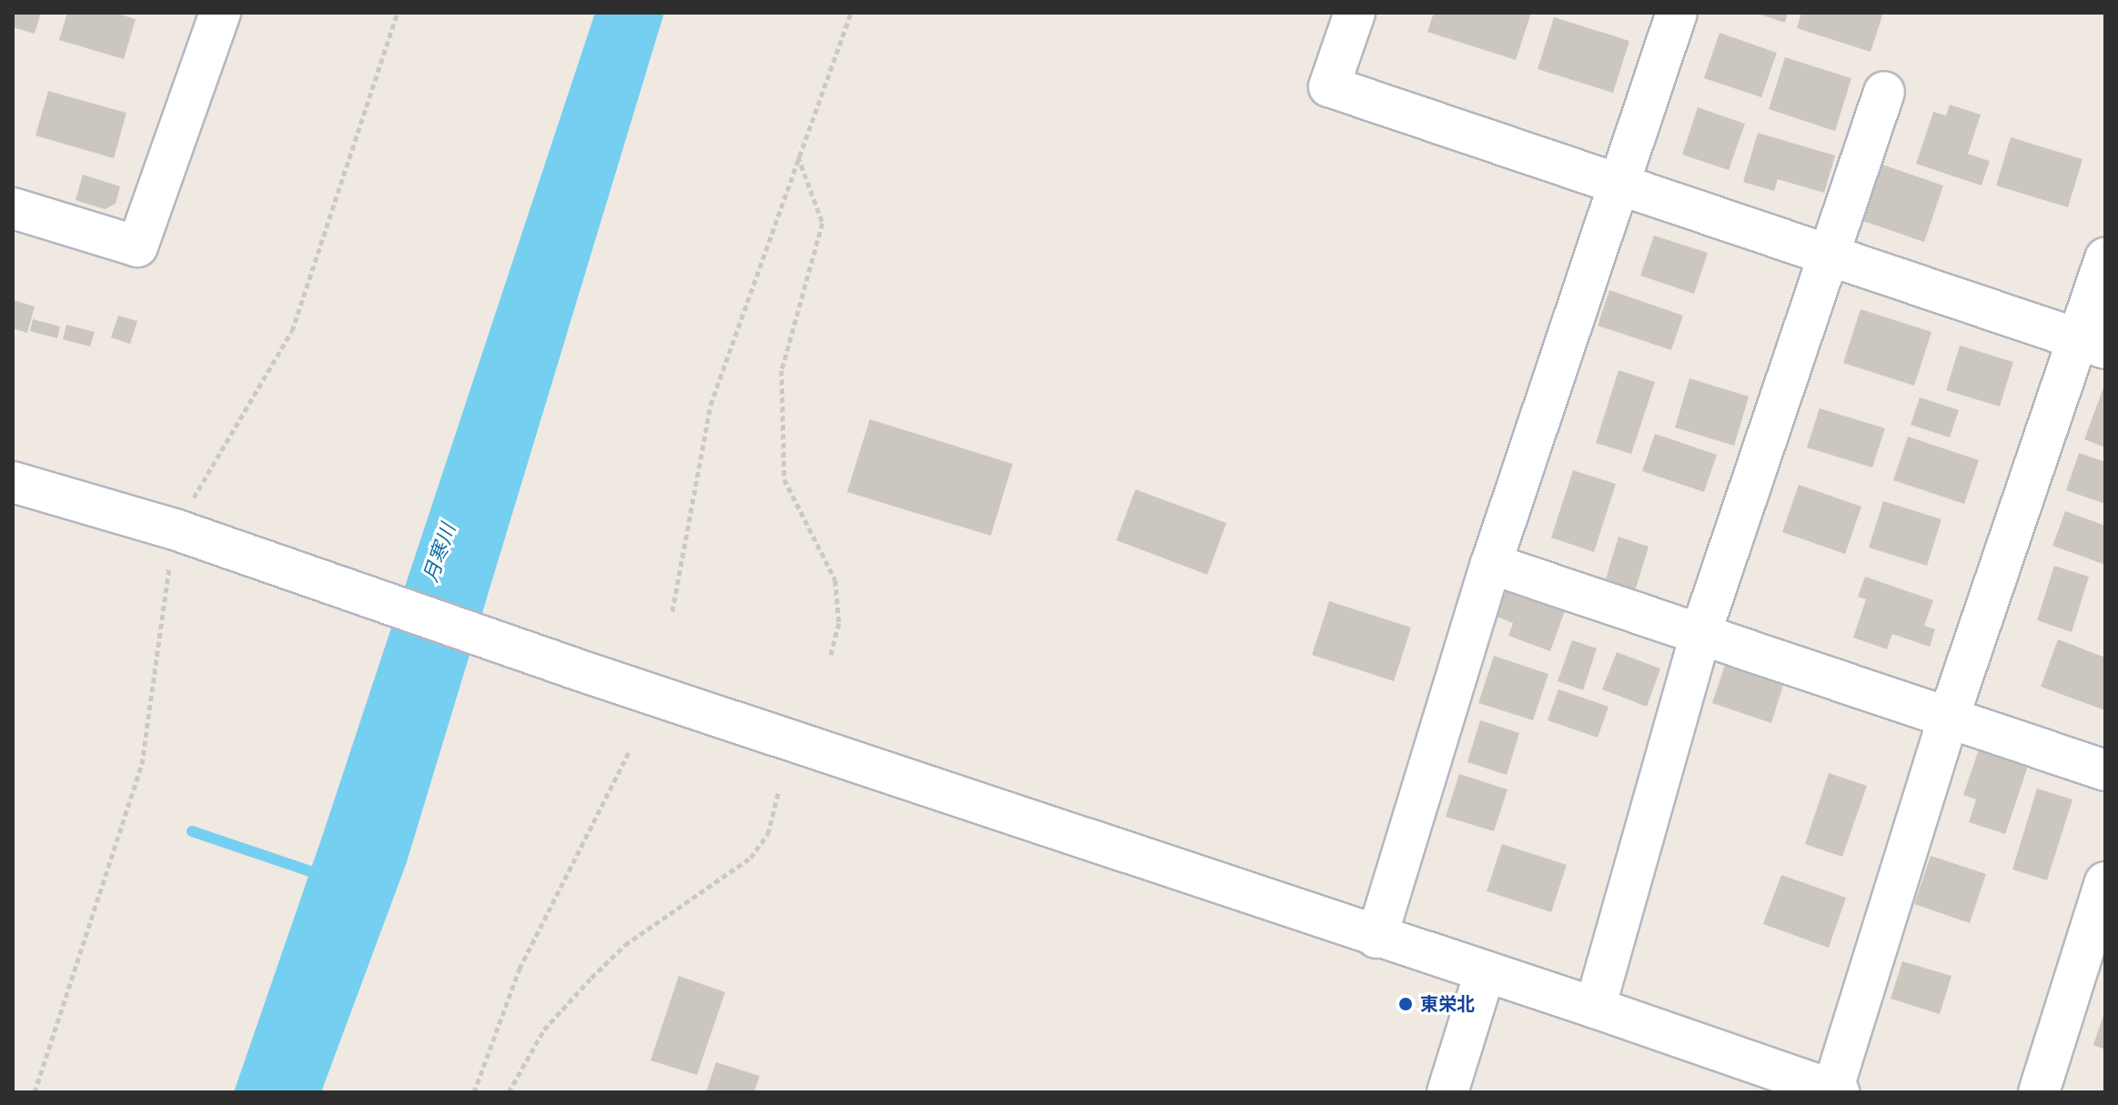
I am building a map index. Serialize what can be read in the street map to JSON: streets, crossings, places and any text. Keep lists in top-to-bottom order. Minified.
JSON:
{"water":["月寒川"],"places":["東栄北"]}
